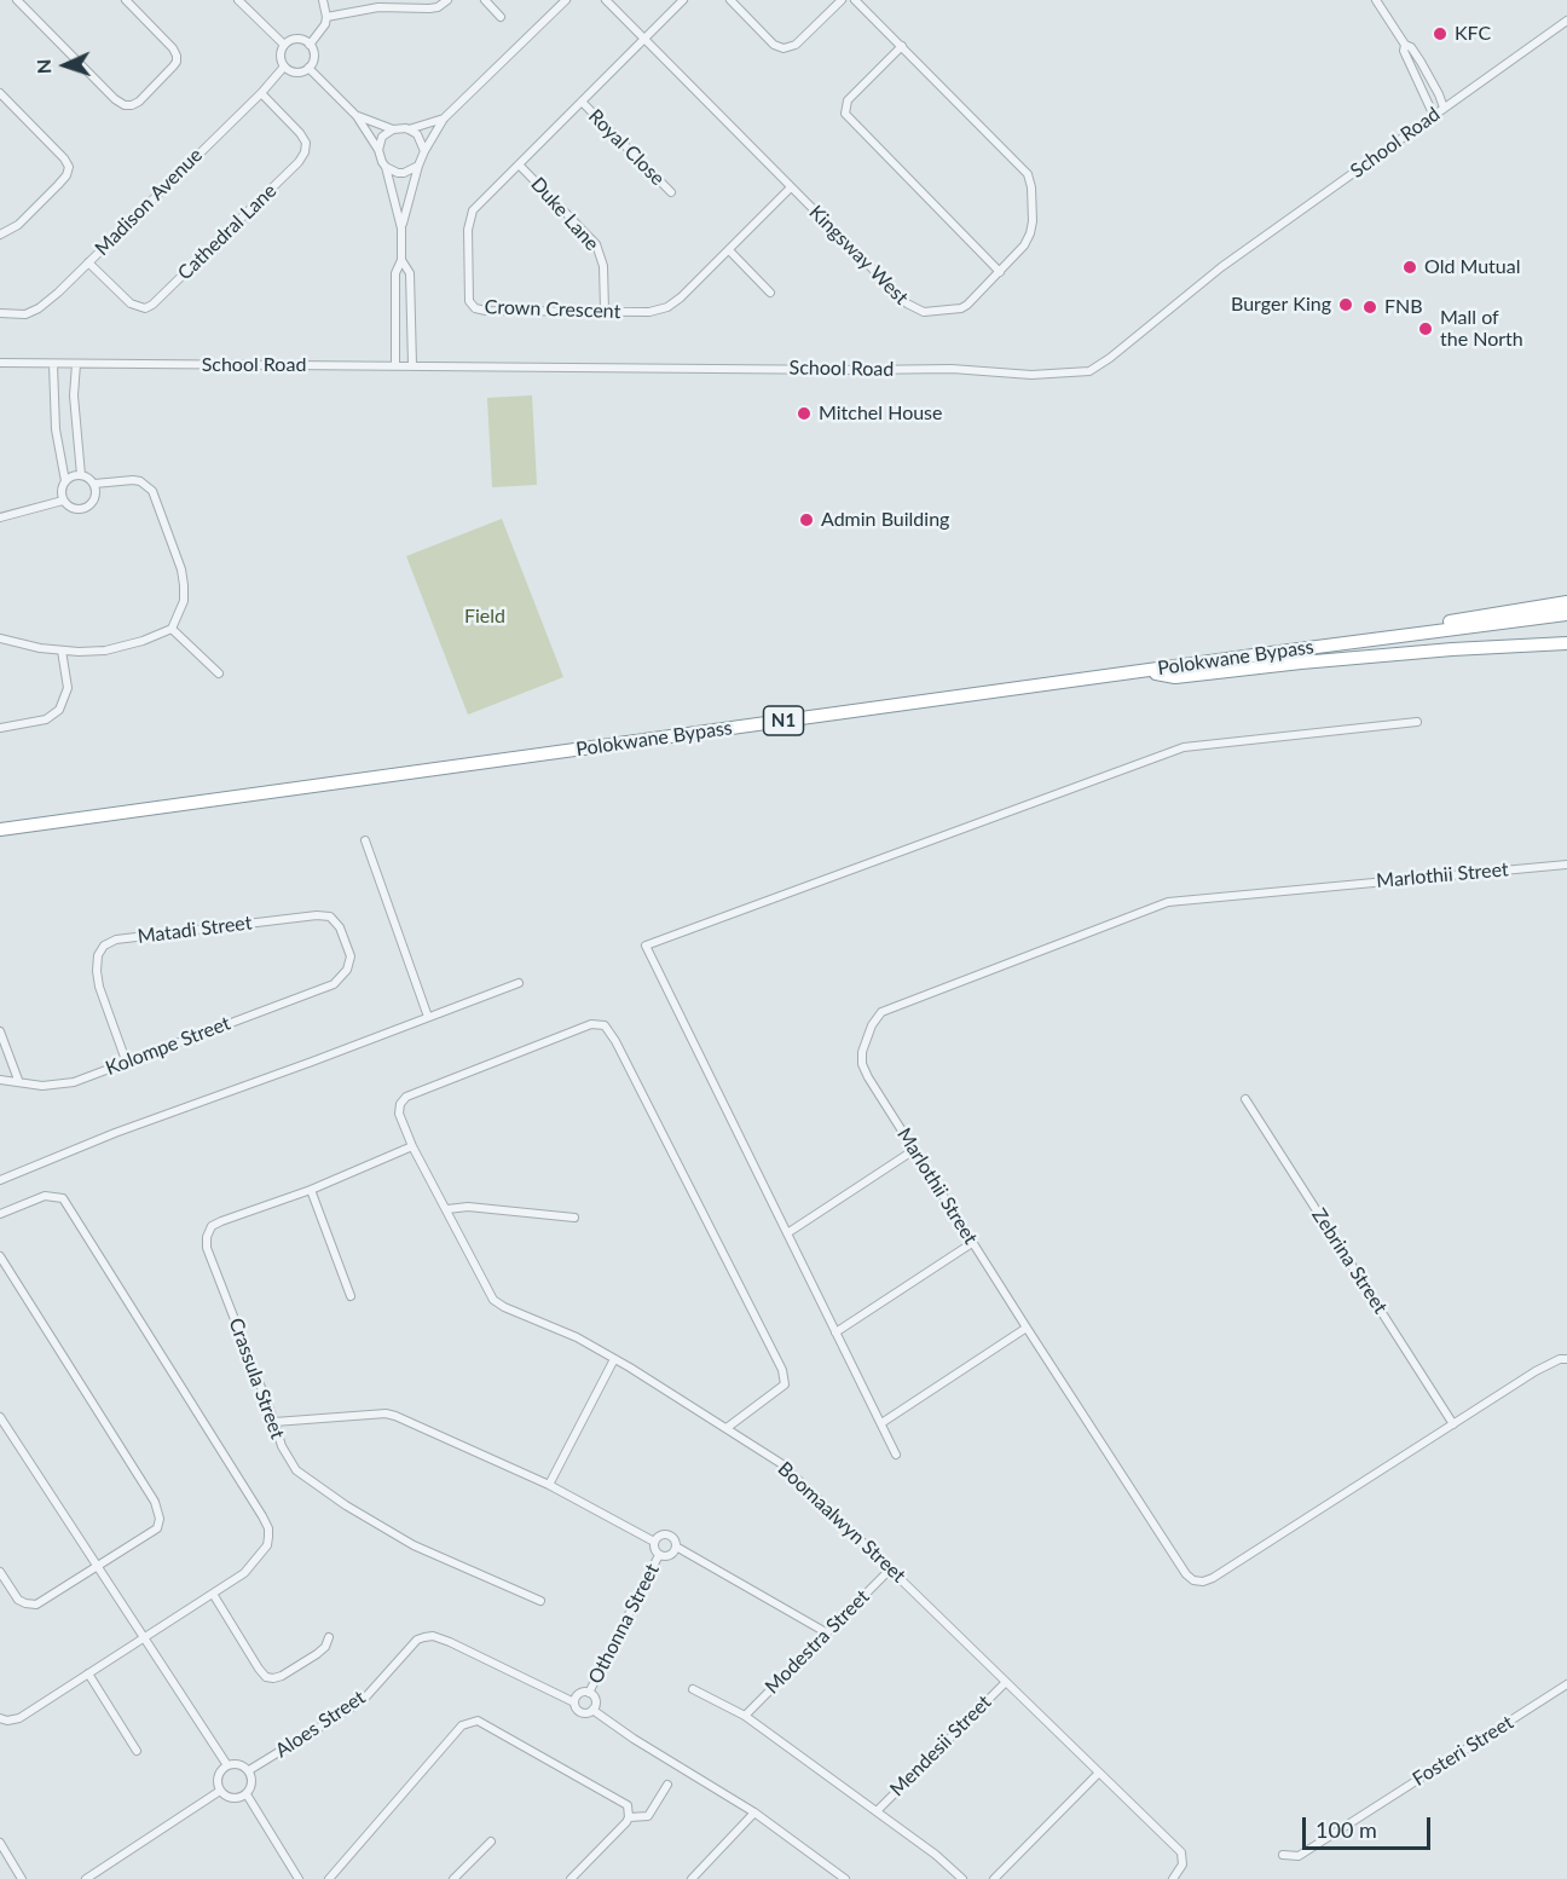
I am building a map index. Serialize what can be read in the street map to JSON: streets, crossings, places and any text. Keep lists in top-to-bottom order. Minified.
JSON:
{"streets":{"highway":["Polokwane Bypass","N1"],"street":["School Road","Royal Close","Madison Avenue","Duke Lane","Cathedral Lane","Kingsway West","Crown Crescent","Marlothii Street","Matadi Street","Kolompe Street","Zebrina Street","Crassula Street","Boomaalwyn Street","Othonna Street","Modestra Street","Aloes Street","Mendesii Street","Fosteri Street"]},"crossings":[["Royal Close","Crown Crescent"],["Madison Avenue","Cathedral Lane"],["Duke Lane","Crown Crescent"],["Kingsway West","Crown Crescent"],["Marlothii Street","Zebrina Street"],["Matadi Street","Kolompe Street"],["Crassula Street","Boomaalwyn Street"],["Boomaalwyn Street","Modestra Street"],["Boomaalwyn Street","Mendesii Street"],["Othonna Street","Aloes Street"]],"parks":["Field"],"places":["KFC","Old Mutual","Burger King","FNB","Mall of the North","Mitchel House","Admin Building"],"scale_bar":"100 m","north":"left"}
